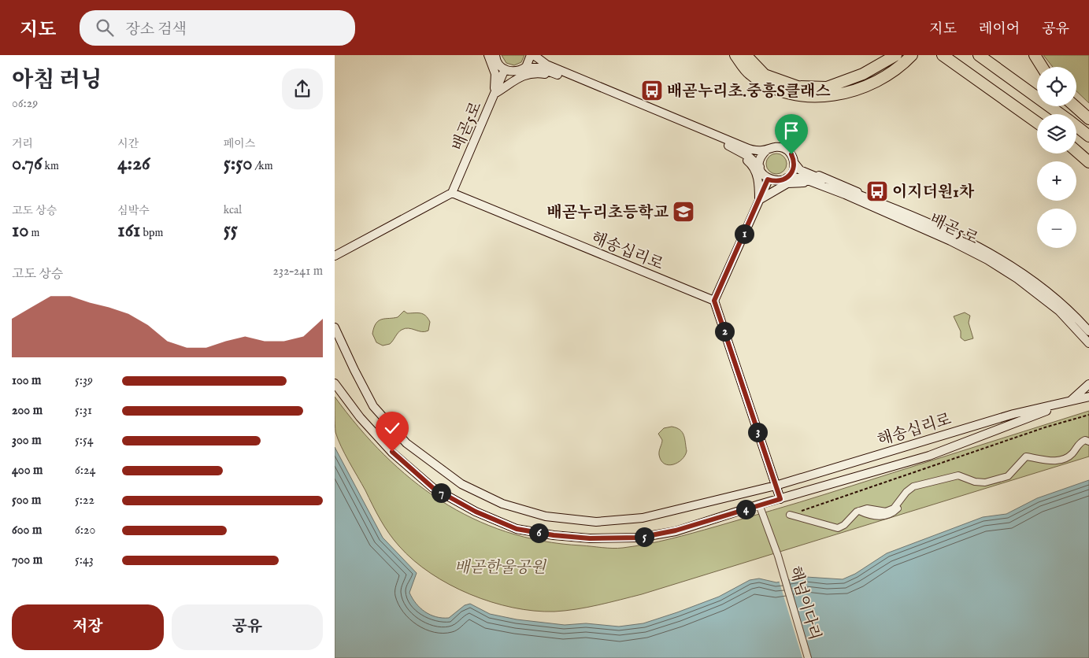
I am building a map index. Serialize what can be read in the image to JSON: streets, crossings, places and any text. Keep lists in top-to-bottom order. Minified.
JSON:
{"streets":{"street":["배곧5로","해송십리로","해넘이다리"]},"crossings":[["배곧5로","해송십리로"],["해송십리로","해넘이다리"]],"parks":["배곧한울공원"],"places":{"bus stop":["배곧누리초.중흥S클래스","이지더원1차"],"school or university":["배곧누리초등학교"]},"page":{"header":"지도","search":"장소 검색","nav":["지도","레이어","공유"],"heading":["아침 러닝","06:29"],"map_buttons":["+","−"],"stats":[["거리","0.76 km"],["시간","4:26"],["페이스","5:50 /km"],["고도 상승","10 m"],["심박수","161 bpm"],["kcal","55"]],"pins":["1","2","3","7","4","6","5"],"chart":["고도 상승","232–241 m"],"list":[{"name":"100 m","note":"5:39"},{"name":"200 m","note":"5:31"},{"name":"300 m","note":"5:54"},{"name":"400 m","note":"6:24"},{"name":"500 m","note":"5:22"},{"name":"600 m","note":"6:20"},{"name":"700 m","note":"5:43"}],"buttons":["저장","공유"]}}
